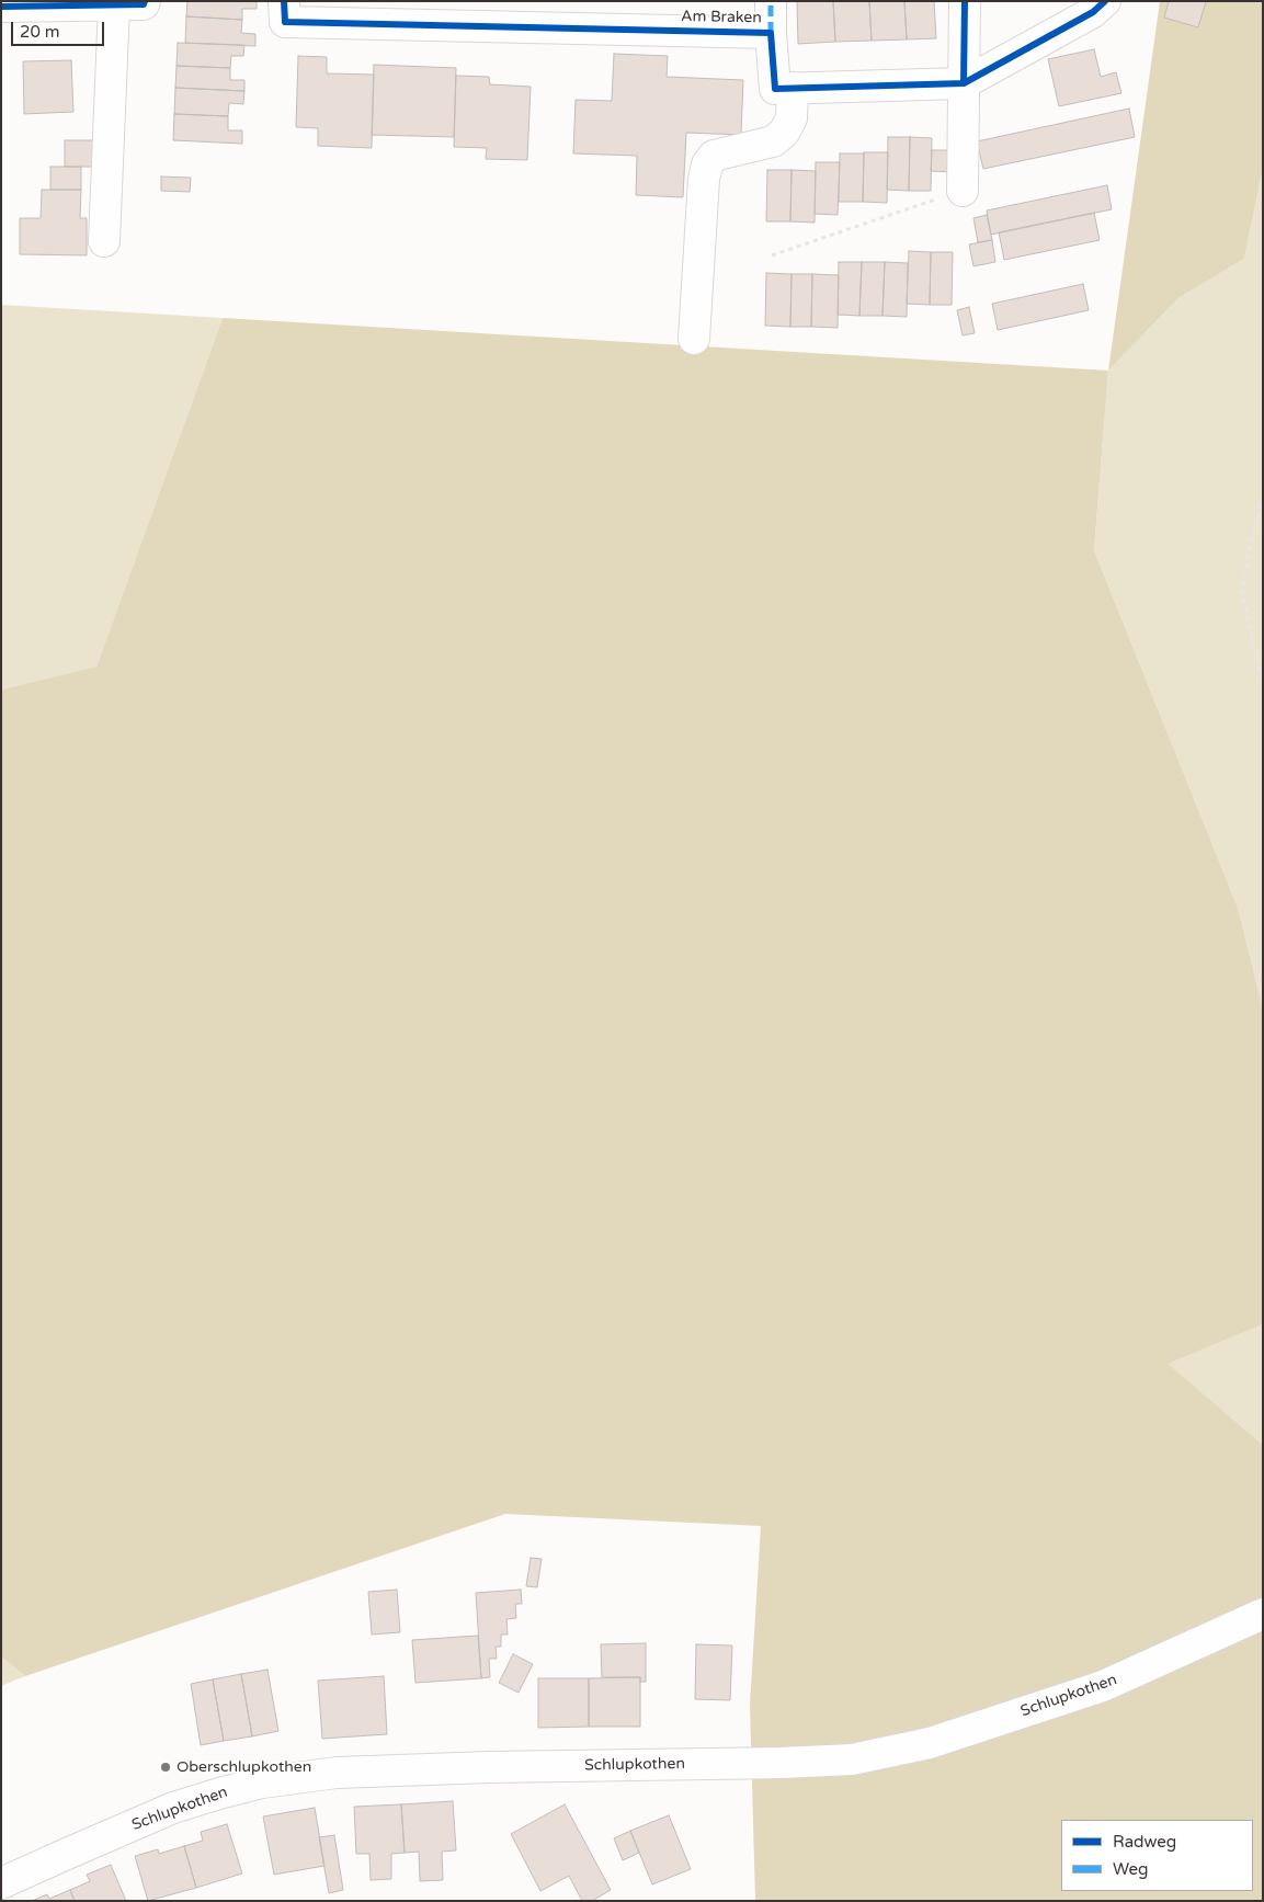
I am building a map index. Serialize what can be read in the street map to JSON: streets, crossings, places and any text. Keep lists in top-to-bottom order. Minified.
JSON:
{"streets":{"main road":["Am Braken","Schlupkothen"]},"places":["Oberschlupkothen"],"legend":["Radweg","Weg"],"scale_bar":"20 m"}
